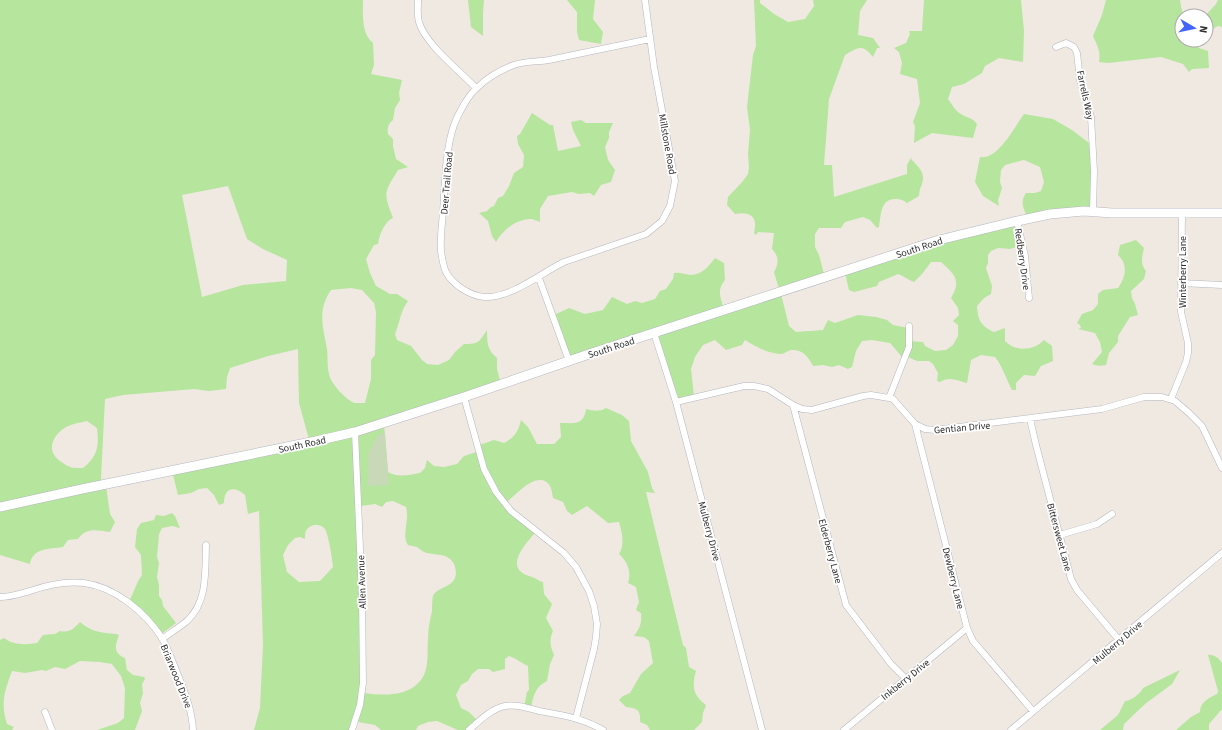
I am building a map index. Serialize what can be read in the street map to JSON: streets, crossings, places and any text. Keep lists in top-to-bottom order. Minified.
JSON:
{"streets":{"street":["Farrells Way","Millstone Road","Deer Trail Road","South Road","Redberry Drive","Winterberry Lane","Gentian Drive","Mulberry Drive","Bittersweet Lane","Elderberry Lane","Dewberry Lane","Allen Avenue","Briarwood Drive","Inkberry Drive"]},"crossings":[["Farrells Way","South Road"],["Millstone Road","Deer Trail Road"],["South Road","Redberry Drive"],["South Road","Winterberry Lane"],["South Road","Mulberry Drive"],["South Road","Allen Avenue"],["Winterberry Lane","Gentian Drive"],["Gentian Drive","Bittersweet Lane"],["Gentian Drive","Dewberry Lane"],["Mulberry Drive","Bittersweet Lane"],["Mulberry Drive","Dewberry Lane"],["Elderberry Lane","Inkberry Drive"],["Dewberry Lane","Inkberry Drive"]],"north":"right"}
